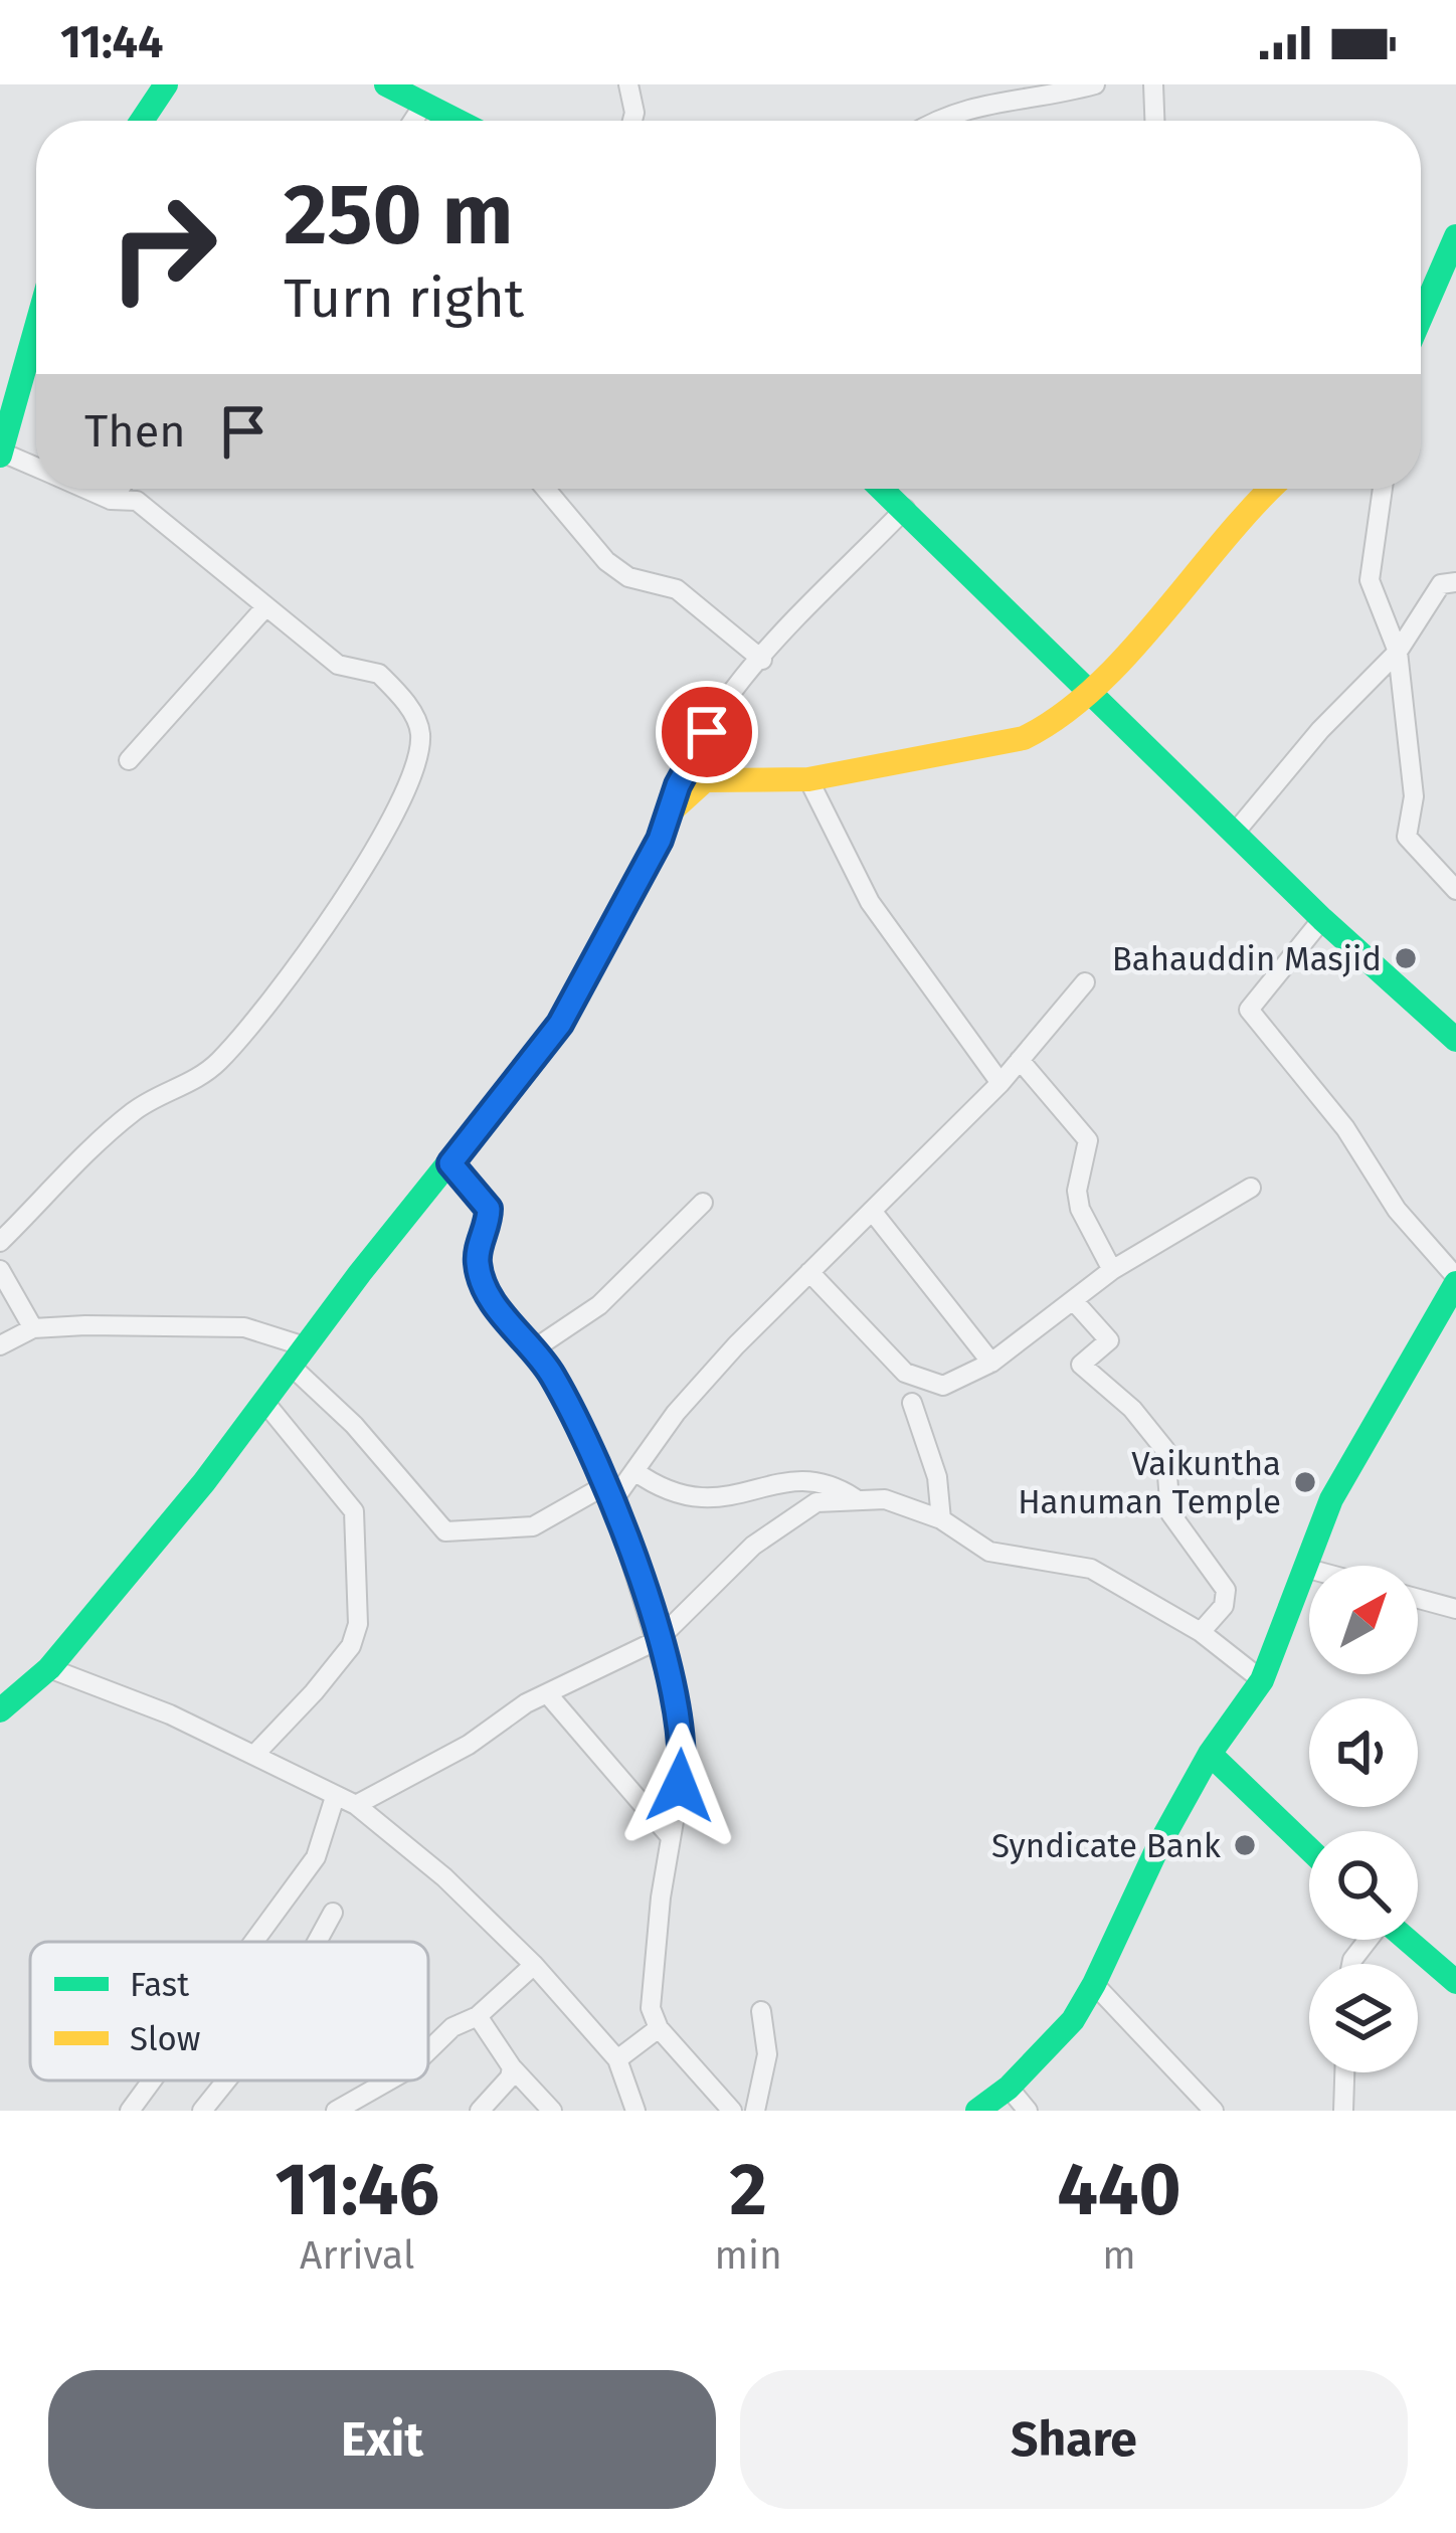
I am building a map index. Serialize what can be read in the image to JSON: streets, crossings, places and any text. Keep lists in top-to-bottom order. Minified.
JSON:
{"places":["Bahauddin Masjid","Vaikuntha Hanuman Temple","Syndicate Bank"],"legend":["Fast","Slow"],"north":"top right","page":{"status":"11:44","turn":["250 m","Turn right"],"then":"Then","eta":["11:46","Arrival","2","min","440","m"],"buttons":["Exit","Share"]}}
